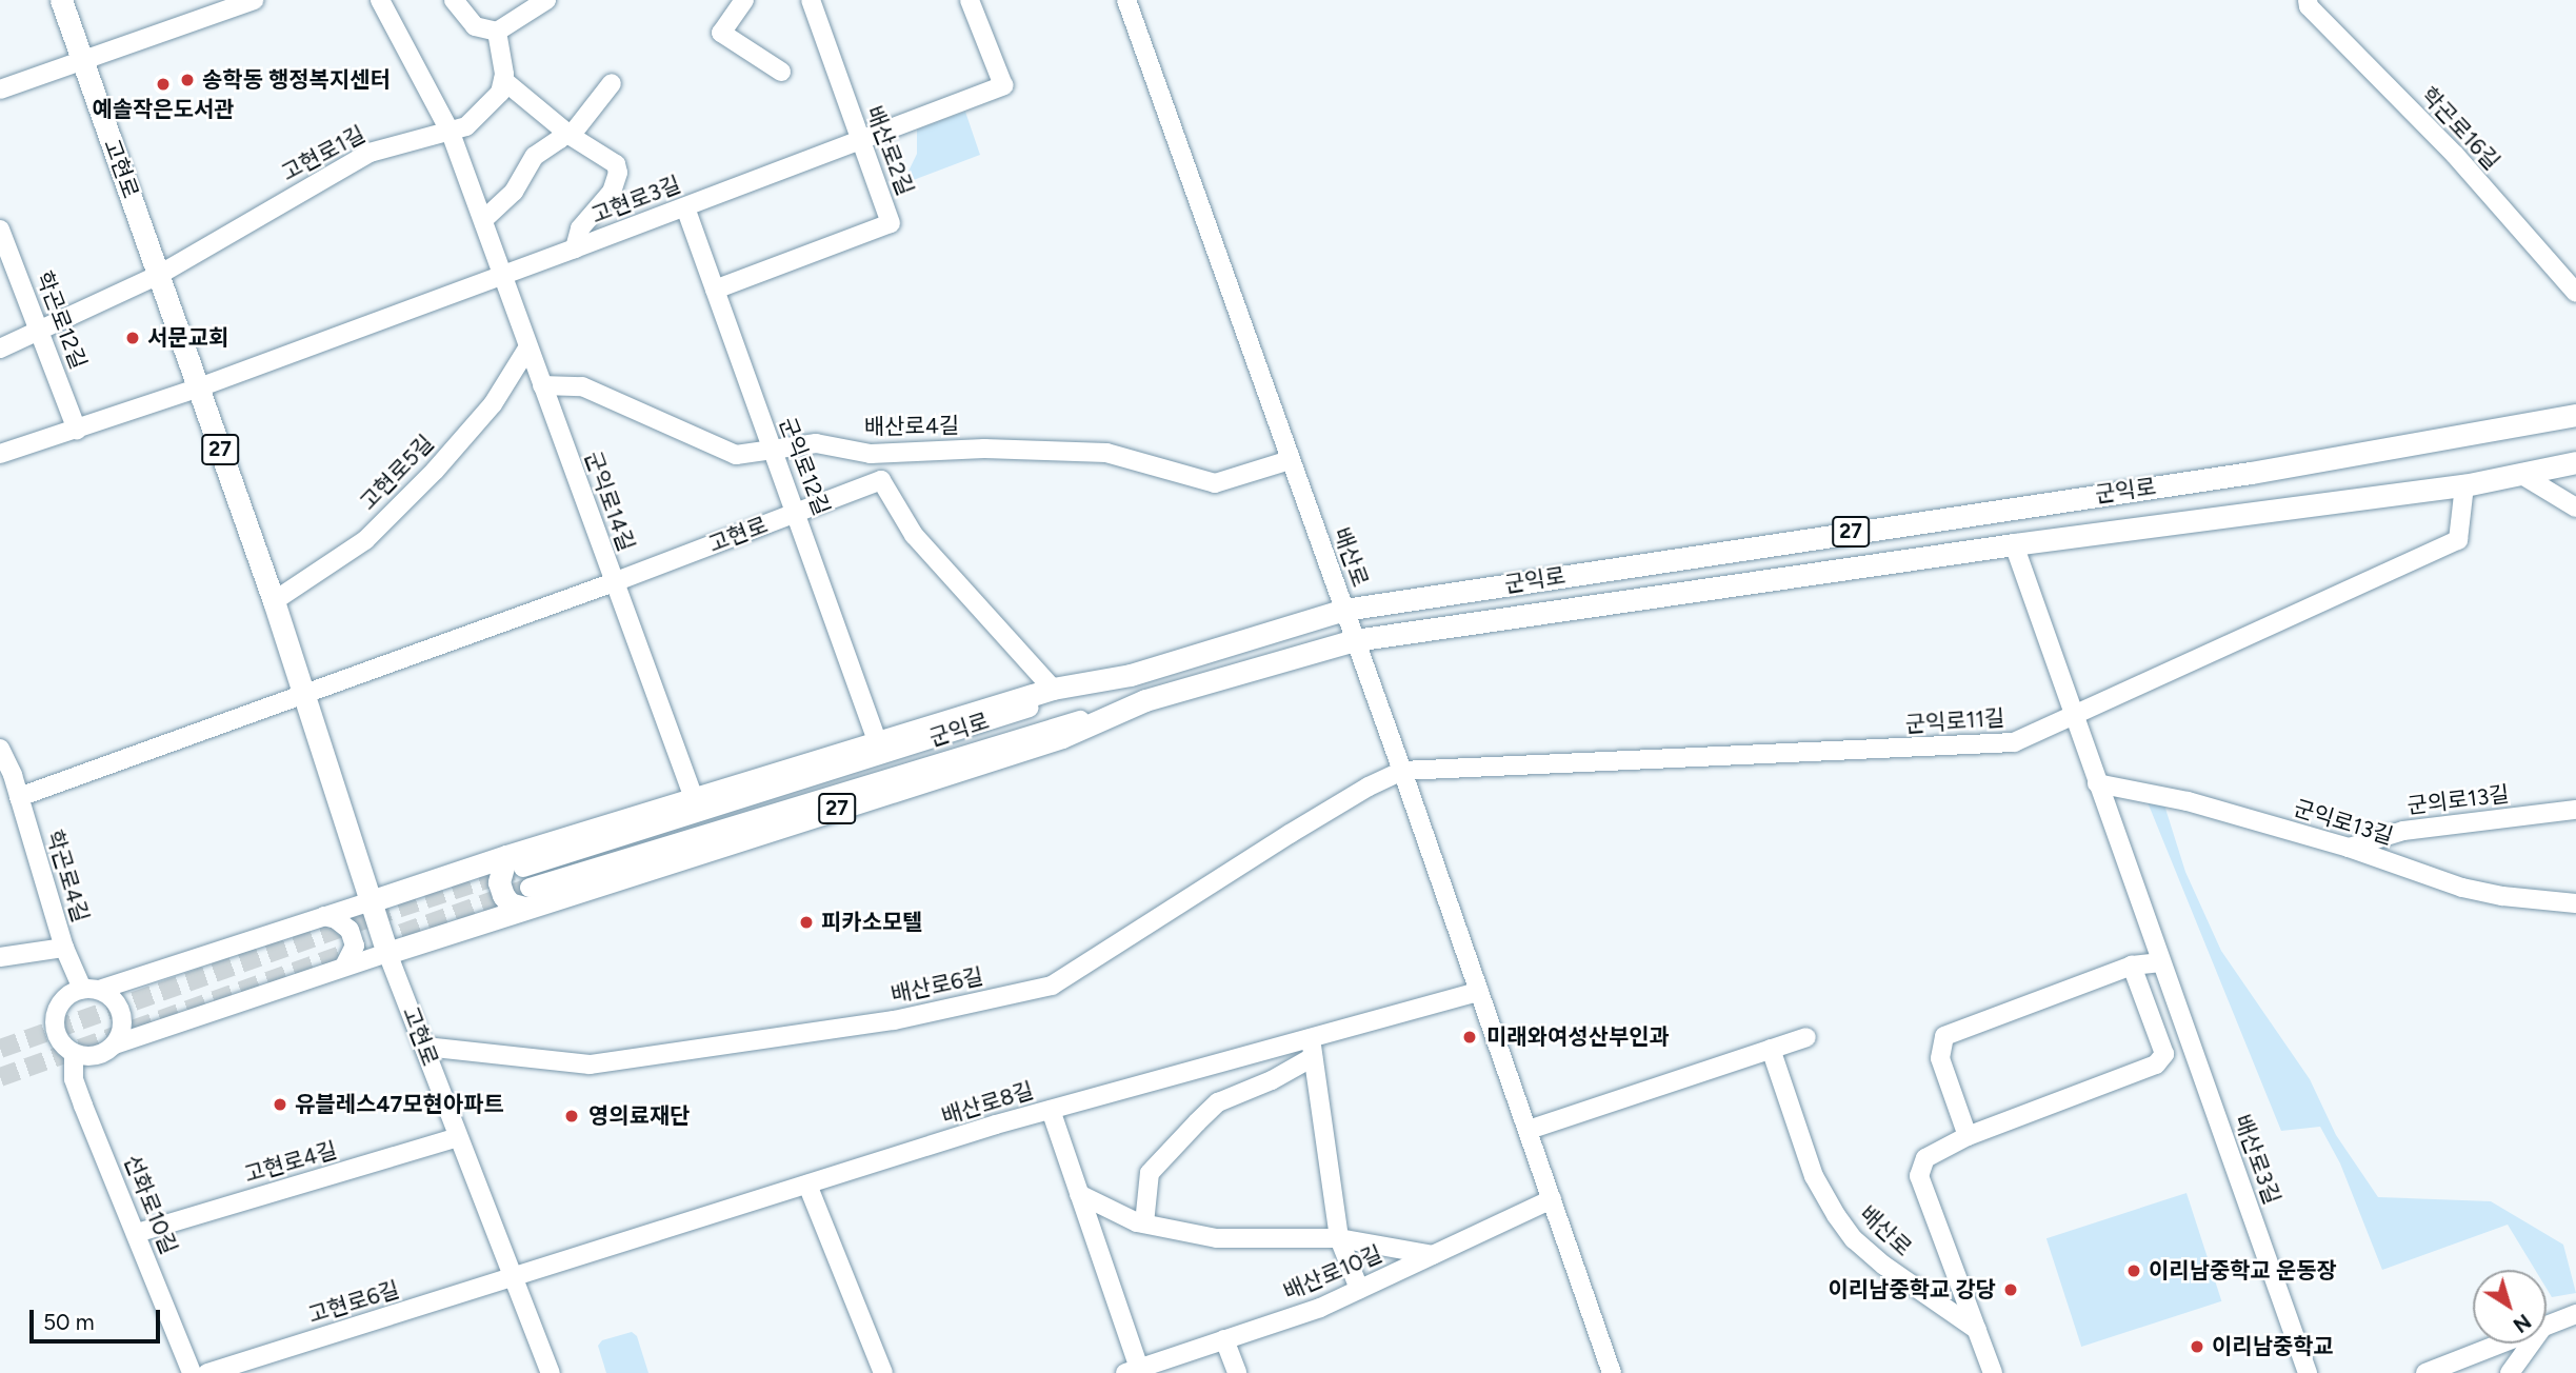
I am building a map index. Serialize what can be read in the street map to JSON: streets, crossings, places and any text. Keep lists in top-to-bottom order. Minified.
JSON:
{"streets":{"main road":["고현로","27","군익로"],"street":["학곤로16길","배산로2길","고현로1길","고현로3길","학곤로12길","배산로4길","군익로12길","고현로5길","군익로14길","배산로","군익로11길","군의로13길","군익로13길","학곤로4길","배산로6길","배산로8길","배산로3길","고현로4길","선화로10길","배산로10길","고현로6길"]},"crossings":[["배산로2길","고현로3길"],["배산로2길","군익로12길"],["고현로1길","고현로"],["고현로1길","군익로14길"],["고현로","고현로3길"],["고현로","27"],["고현로","군익로12길"],["고현로","고현로5길"],["고현로","군익로14길"],["고현로","학곤로4길"],["고현로","배산로6길"],["고현로","배산로8길"],["고현로","고현로4길"],["고현로","고현로6길"],["고현로3길","군익로12길"],["고현로3길","군익로14길"],["배산로4길","군익로12길"],["배산로4길","군익로14길"],["배산로4길","배산로"],["27","군익로12길"],["27","군익로"],["27","군익로14길"],["고현로5길","군익로14길"],["군익로","배산로"],["군익로","군익로11길"],["배산로","군익로11길"],["배산로","배산로6길"],["배산로","배산로8길"],["배산로","배산로10길"],["군익로11길","배산로6길"],["군익로11길","배산로3길"],["군의로13길","군익로13길"],["군익로13길","배산로3길"],["학곤로4길","선화로10길"],["배산로8길","고현로6길"],["고현로4길","선화로10길"]],"places":["송학동 행정복지센터","예솔작은도서관","서문교회","피카소모텔","미래와여성산부인과","유블레스47모현아파트","영의료재단","이리남중학교 운동장","이리남중학교 강당","이리남중학교"],"scale_bar":"50 m","north":"bottom right"}
